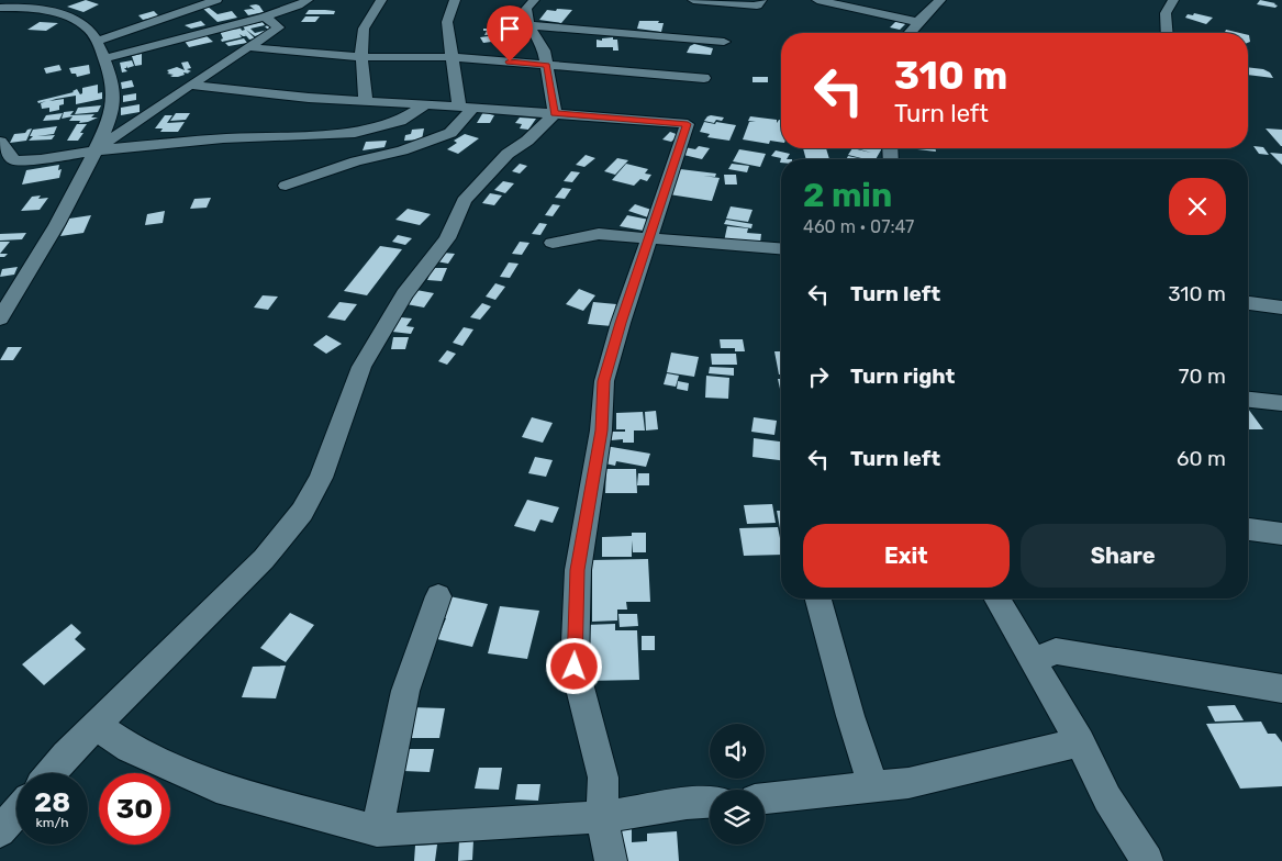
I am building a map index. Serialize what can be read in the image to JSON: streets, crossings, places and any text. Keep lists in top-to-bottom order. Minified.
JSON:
{"page":{"turn":["310 m","Turn left"],"heading":["2 min","460 m · 07:47"],"list":[{"name":"Turn left","value":"310 m"},{"name":"Turn right","value":"70 m"},{"name":"Turn left","value":"60 m"}],"buttons":["Exit","Share"],"speed":"28 km/h","limit":"30"}}
